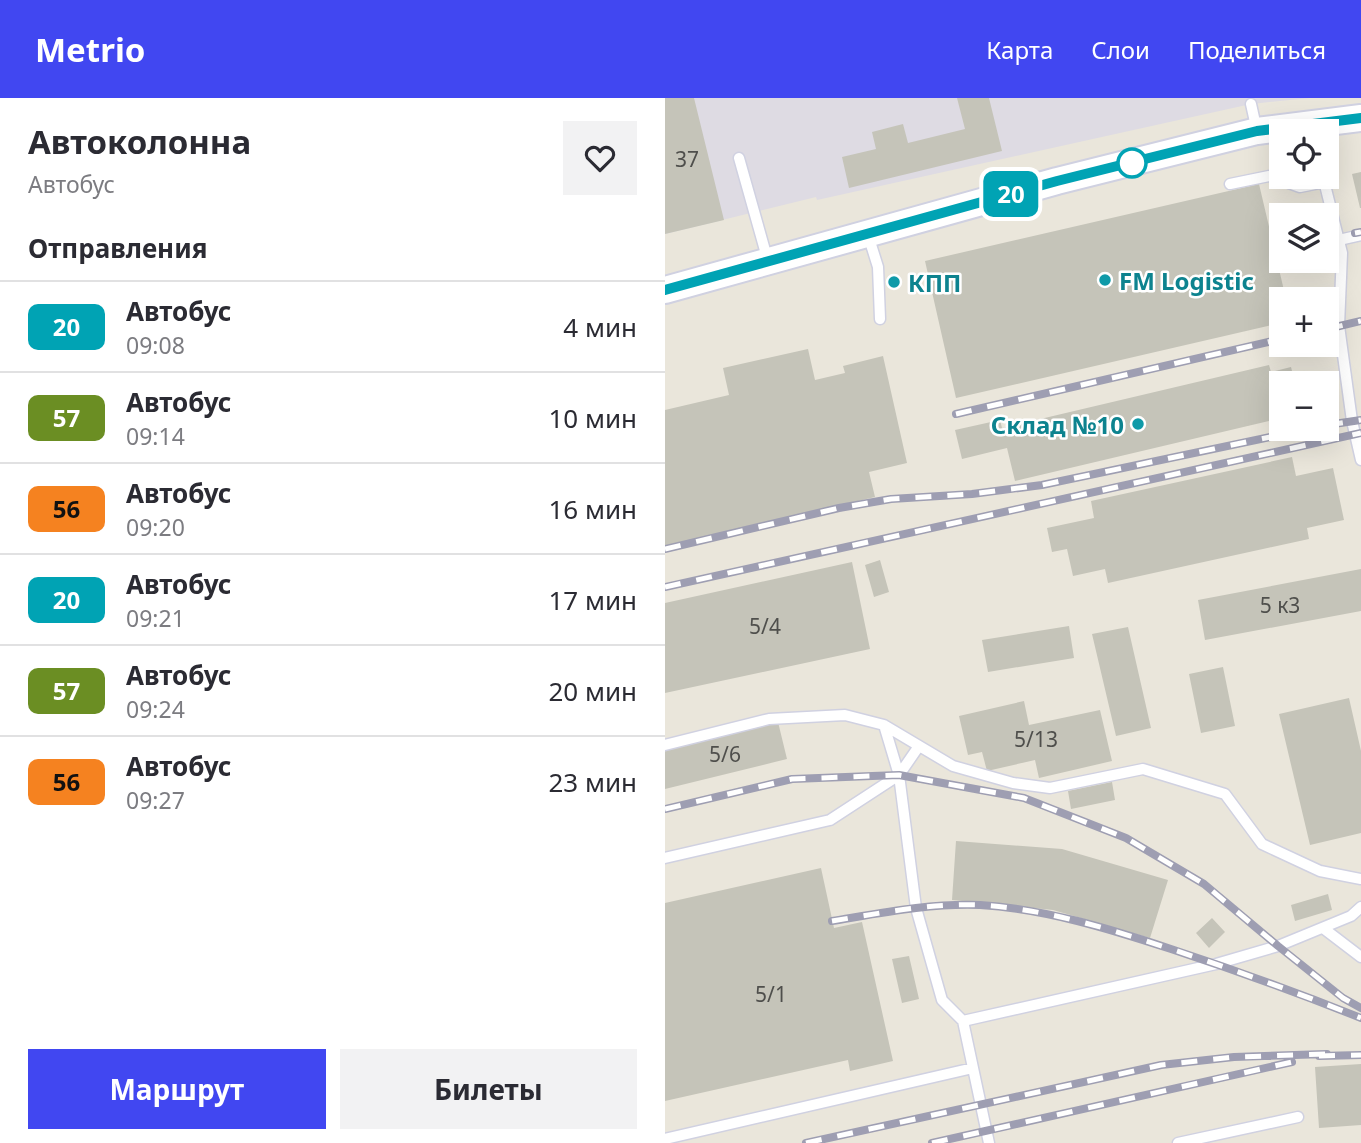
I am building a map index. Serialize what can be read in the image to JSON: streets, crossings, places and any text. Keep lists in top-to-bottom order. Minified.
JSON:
{"places":["FM Logistic","КПП","Склад №10"],"lines":["bus line 20"],"house_numbers":["37","5 к3","5/4","5/13","5/6","5/1"],"page":{"header":"Metrio","nav":["Карта","Слои","Поделиться"],"heading":[["Автоколонна","Автобус"],"Отправления"],"on_map":"20","map_buttons":["+","−"],"list":[{"mark":"20","name":"Автобус","note":"09:08","value":"4 мин"},{"mark":"57","name":"Автобус","note":"09:14","value":"10 мин"},{"mark":"56","name":"Автобус","note":"09:20","value":"16 мин"},{"mark":"20","name":"Автобус","note":"09:21","value":"17 мин"},{"mark":"57","name":"Автобус","note":"09:24","value":"20 мин"},{"mark":"56","name":"Автобус","note":"09:27","value":"23 мин"}],"buttons":["Маршрут","Билеты"]}}
